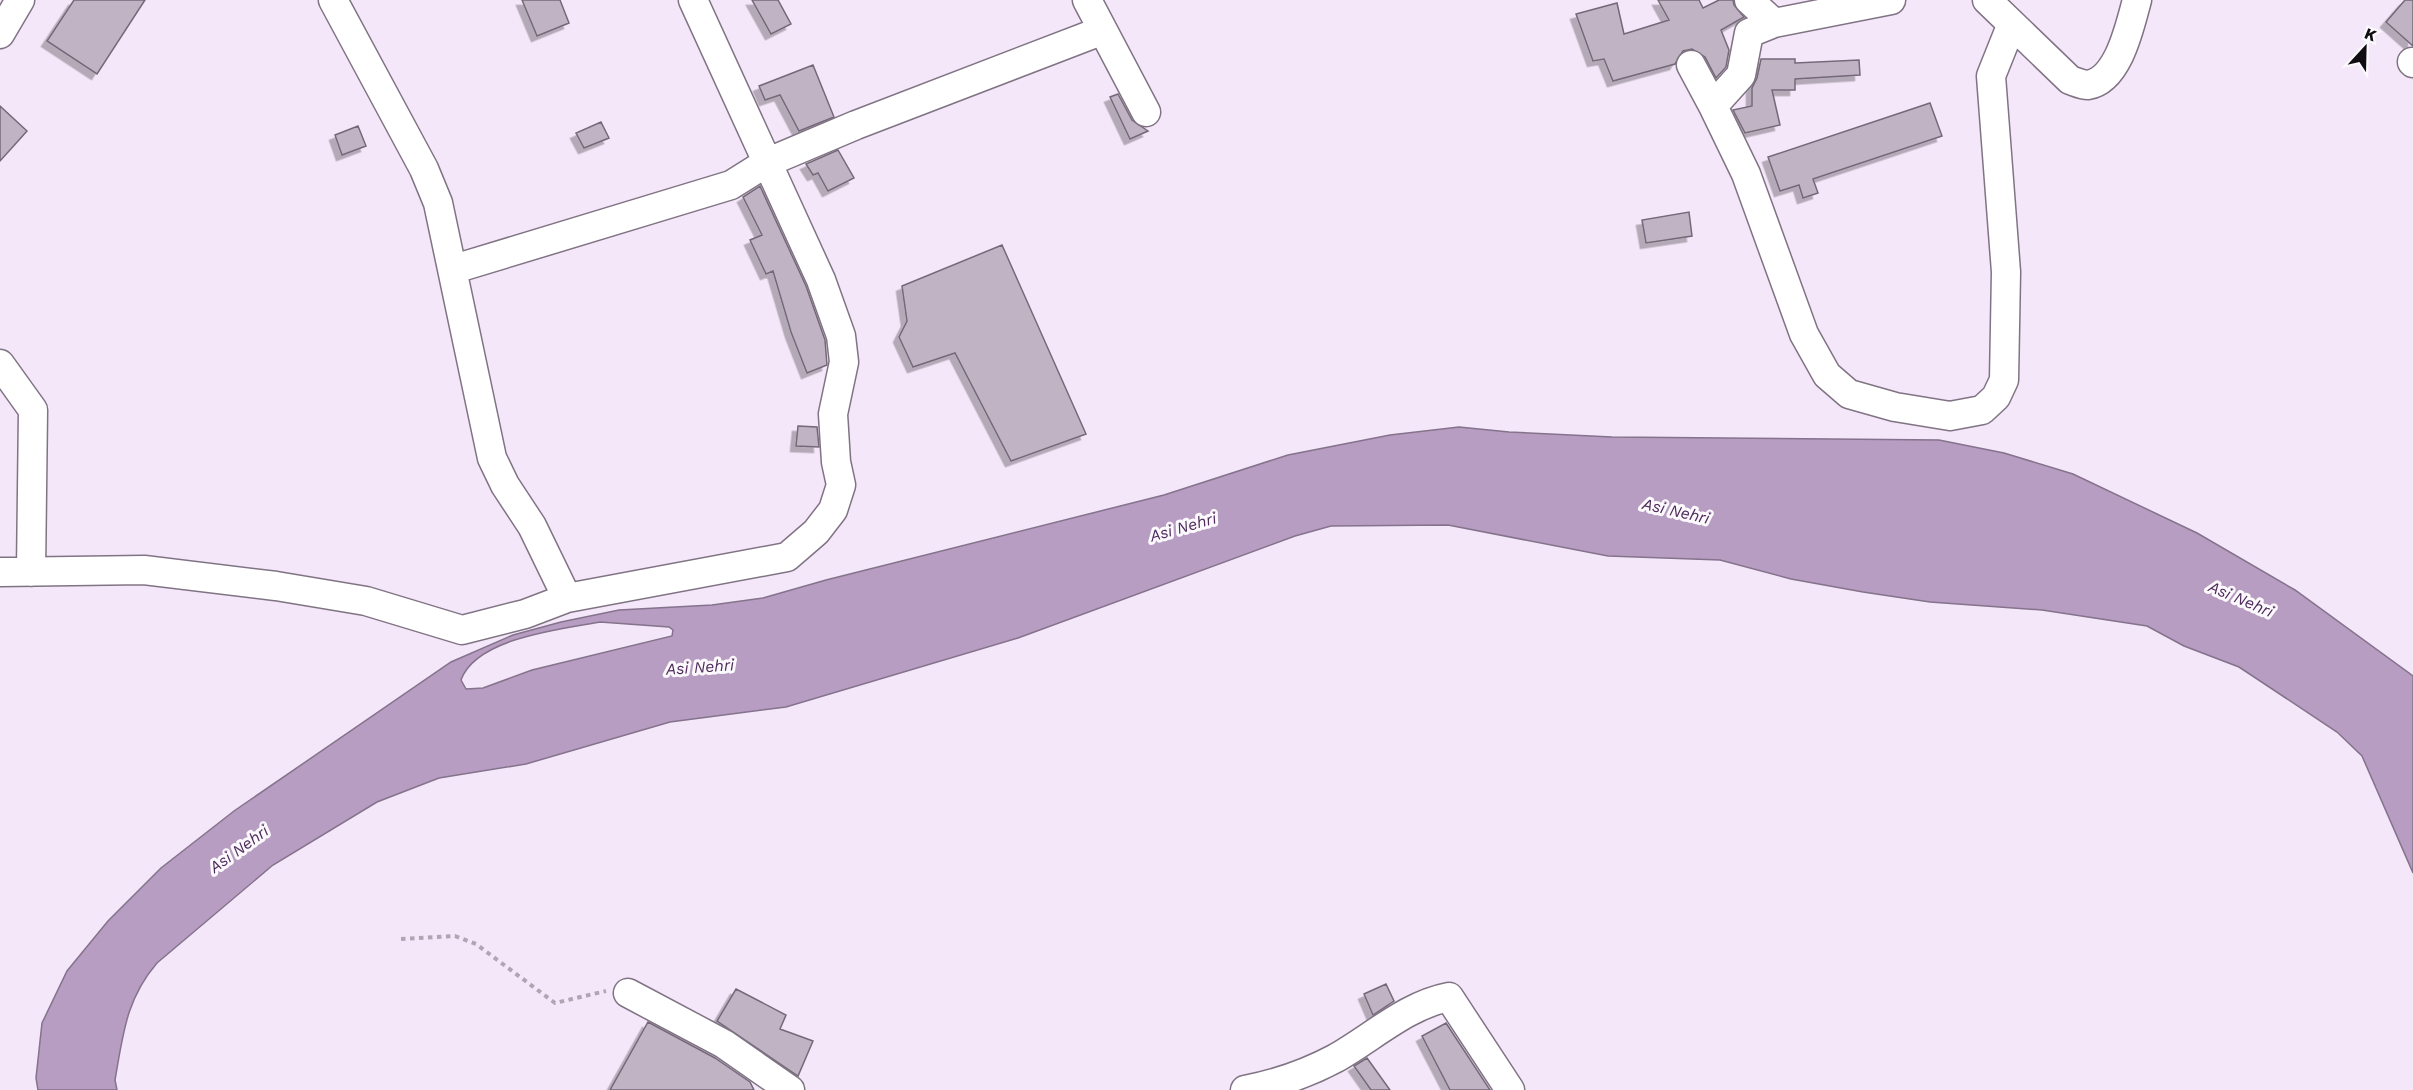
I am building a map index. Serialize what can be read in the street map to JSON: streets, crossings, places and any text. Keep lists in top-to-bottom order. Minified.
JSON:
{"water":["Asi Nehri"],"north":"top"}
